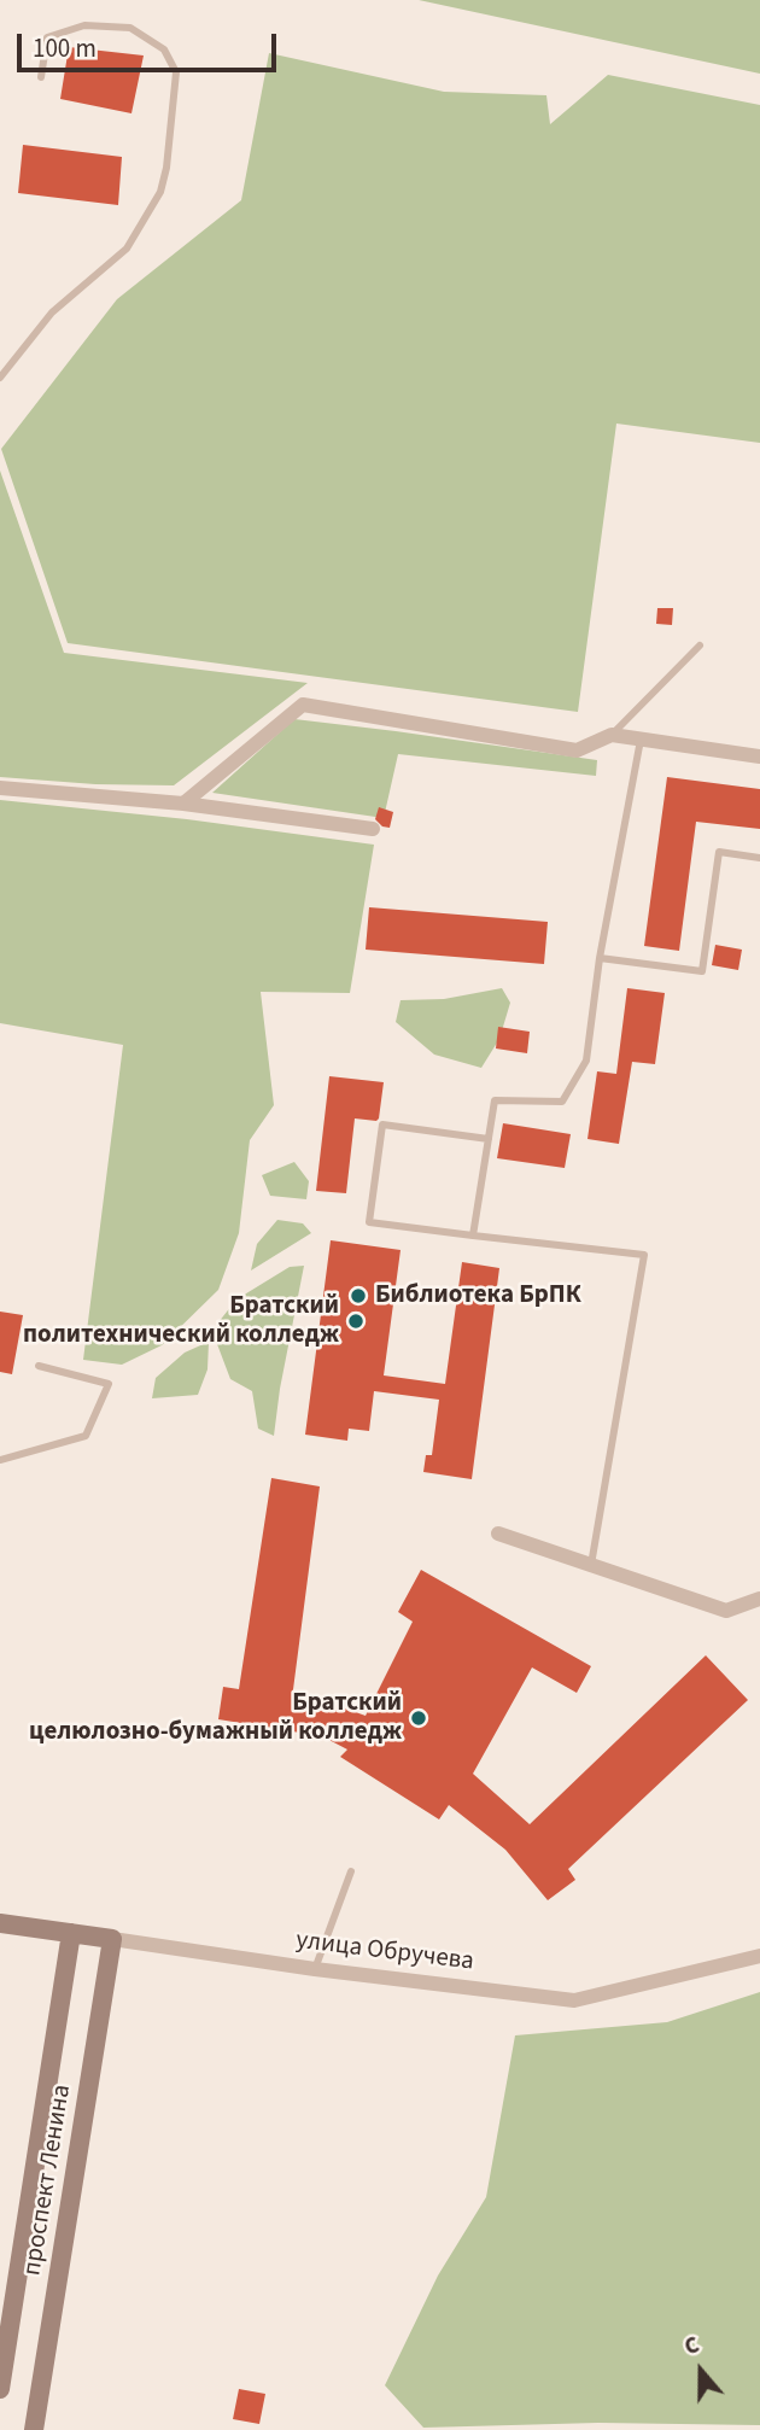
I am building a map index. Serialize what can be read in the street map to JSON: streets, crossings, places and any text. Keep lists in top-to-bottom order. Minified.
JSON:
{"streets":{"main road":["улица Обручева","проспект Ленина"]},"crossings":[["улица Обручева","проспект Ленина"]],"places":["Библиотека БрПК","Братский политехнический колледж","Братский целюлозно-бумажный колледж"],"scale_bar":"100 m","north":"top"}
